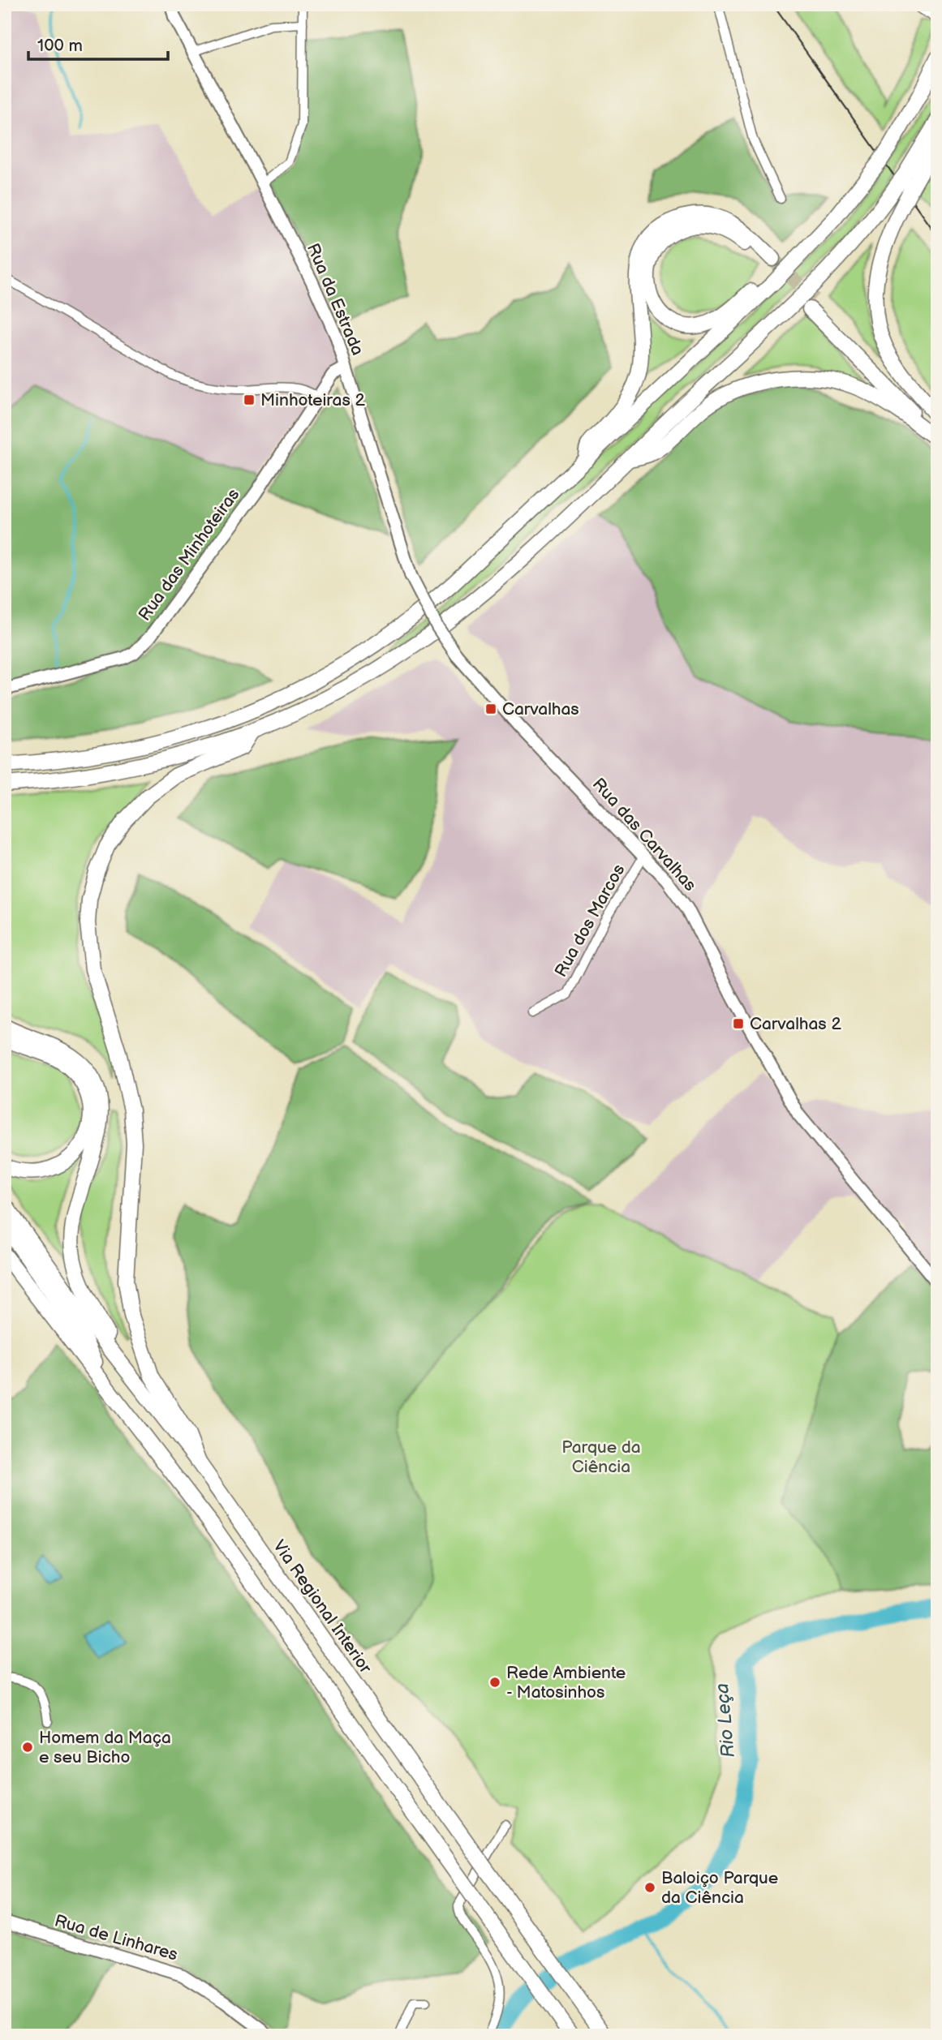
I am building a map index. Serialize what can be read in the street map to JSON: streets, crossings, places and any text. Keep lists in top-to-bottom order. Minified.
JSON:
{"streets":{"highway":["Via Regional Interior"],"street":["Rua da Estrada","Rua das Minhoteiras","Rua das Carvalhas","Rua dos Marcos","Rua de Linhares"]},"crossings":[["Rua da Estrada","Rua das Minhoteiras"],["Rua da Estrada","Rua das Carvalhas"],["Rua das Carvalhas","Rua dos Marcos"]],"water":["Rio Leça"],"parks":["Parque da Ciência"],"places":{"transit":["Minhoteiras 2","Carvalhas","Carvalhas 2"],"other":["Rede Ambiente - Matosinhos","Homem da Maça e seu Bicho","Baloiço Parque da Ciência"]},"scale_bar":"100 m"}
